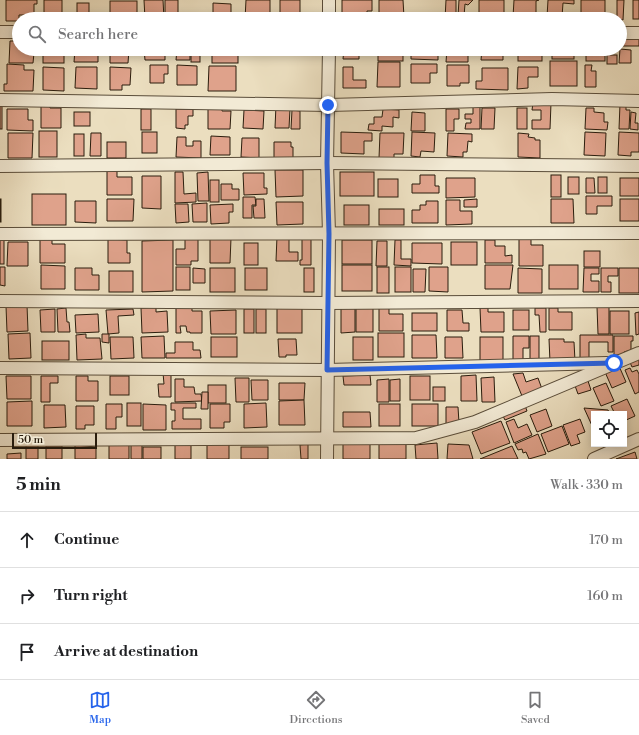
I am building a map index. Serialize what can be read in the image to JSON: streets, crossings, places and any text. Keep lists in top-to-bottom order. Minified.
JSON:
{"scale_bar":"50 m","page":{"search":"Search here","scale":"50 m","heading":["5 min","Walk · 330 m"],"list":[["Continue","170 m"],["Turn right","160 m"],"Arrive at destination"],"nav":["Map","Directions","Saved"]}}
